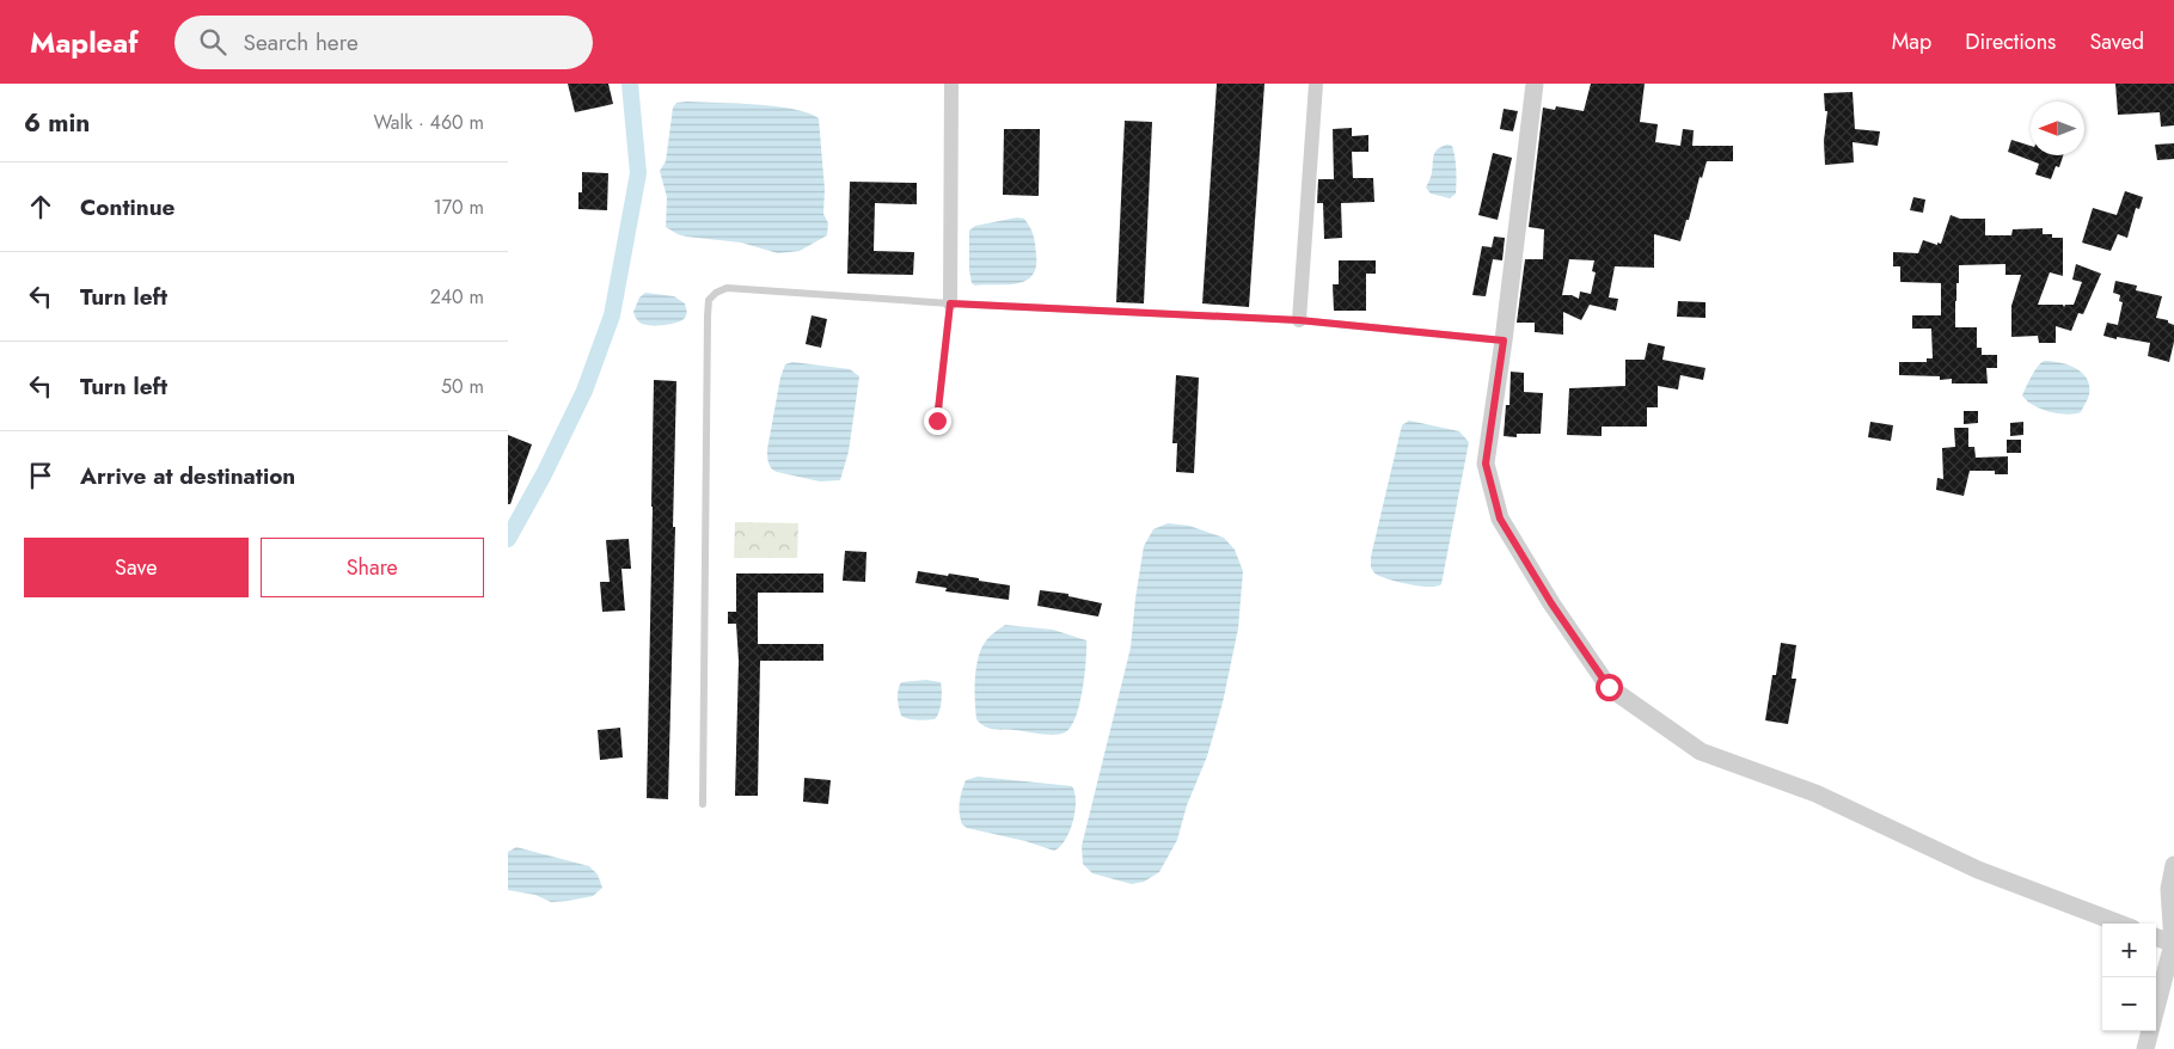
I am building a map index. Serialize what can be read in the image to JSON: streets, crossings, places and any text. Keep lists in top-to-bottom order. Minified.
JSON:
{"north":"left","page":{"header":"Mapleaf","search":"Search here","nav":["Map","Directions","Saved"],"heading":["6 min","Walk · 460 m"],"list":[["Continue","170 m"],["Turn left","240 m"],["Turn left","50 m"],"Arrive at destination"],"buttons":["Save","Share"],"map_buttons":["+","−"]}}
